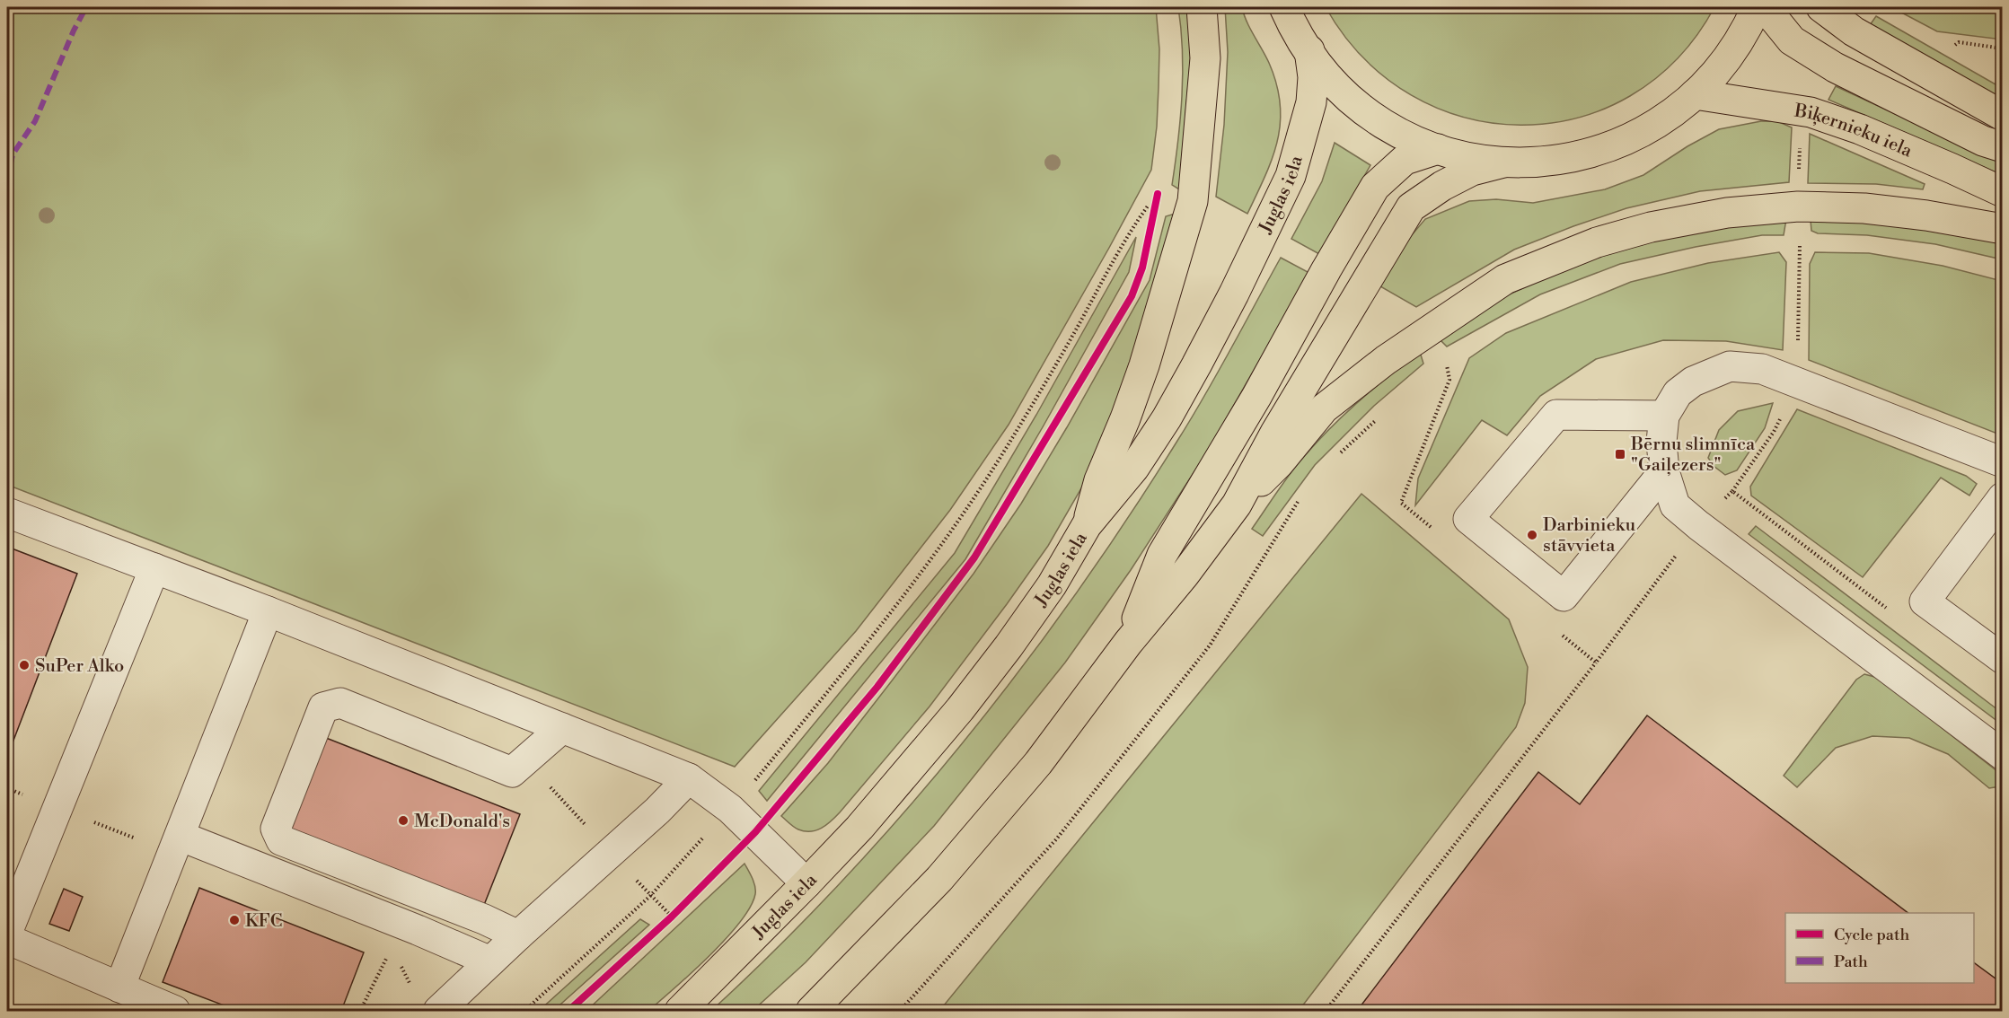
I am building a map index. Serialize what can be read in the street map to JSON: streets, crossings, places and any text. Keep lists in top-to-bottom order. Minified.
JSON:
{"streets":{"main road":["Biķernieku iela","Juglas iela"]},"places":{"transit":["Bērnu slimnīca \"Gaiļezers\""],"other":["Darbinieku stāvvieta","SuPer Alko","McDonald's","KFC"]},"legend":["Cycle path","Path"]}
